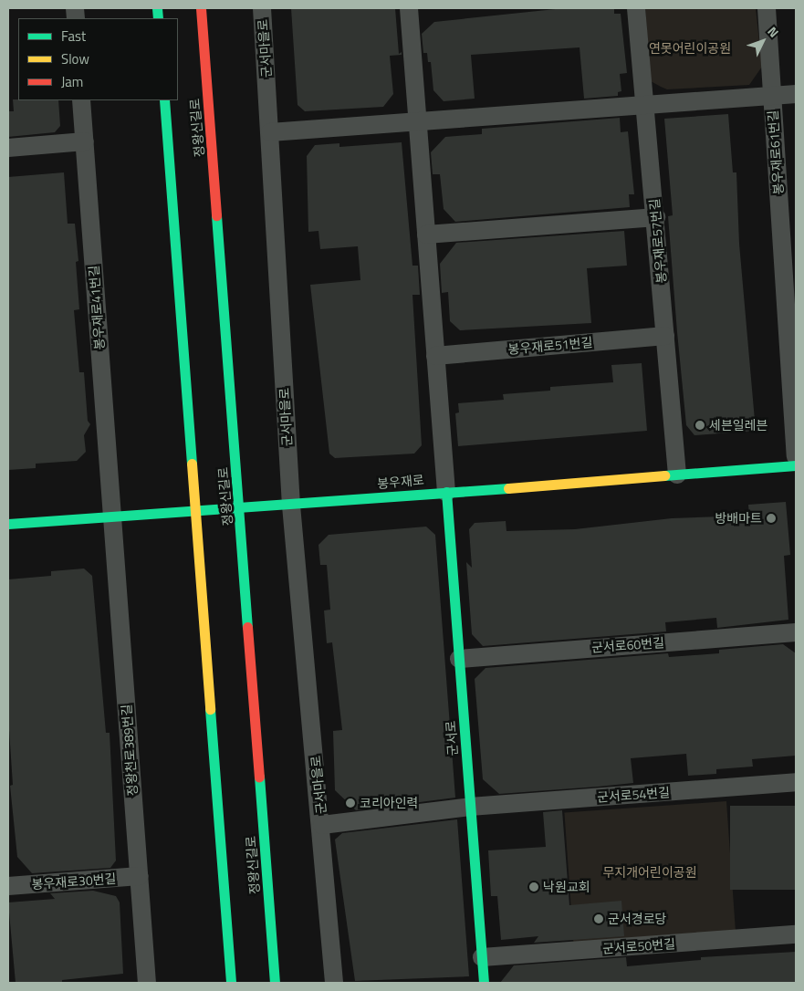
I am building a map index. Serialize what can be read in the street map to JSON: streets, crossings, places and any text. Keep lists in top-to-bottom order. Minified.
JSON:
{"streets":{"street":["군서마을로","정왕신길로","봉우재로61번길","봉우재로57번길","봉우재로41번길","봉우재로51번길","봉우재로","군서로60번길","군서로","정왕천로389번길","군서로54번길","봉우재로30번길","군서로50번길"]},"crossings":[["군서마을로","봉우재로"],["군서마을로","군서로"],["군서마을로","군서로54번길"],["정왕신길로","봉우재로"],["봉우재로57번길","봉우재로51번길"],["봉우재로57번길","봉우재로"],["봉우재로41번길","봉우재로"],["봉우재로41번길","정왕천로389번길"],["봉우재로","군서로"],["봉우재로","정왕천로389번길"],["군서로60번길","군서로"],["군서로","군서로54번길"],["군서로","군서로50번길"],["정왕천로389번길","봉우재로30번길"]],"parks":["연못어린이공원","무지개어린이공원"],"places":["세븐일레븐","방배마트","코리아인력","낙원교회","군서경로당"],"legend":["Fast","Slow","Jam"],"north":"top right"}
